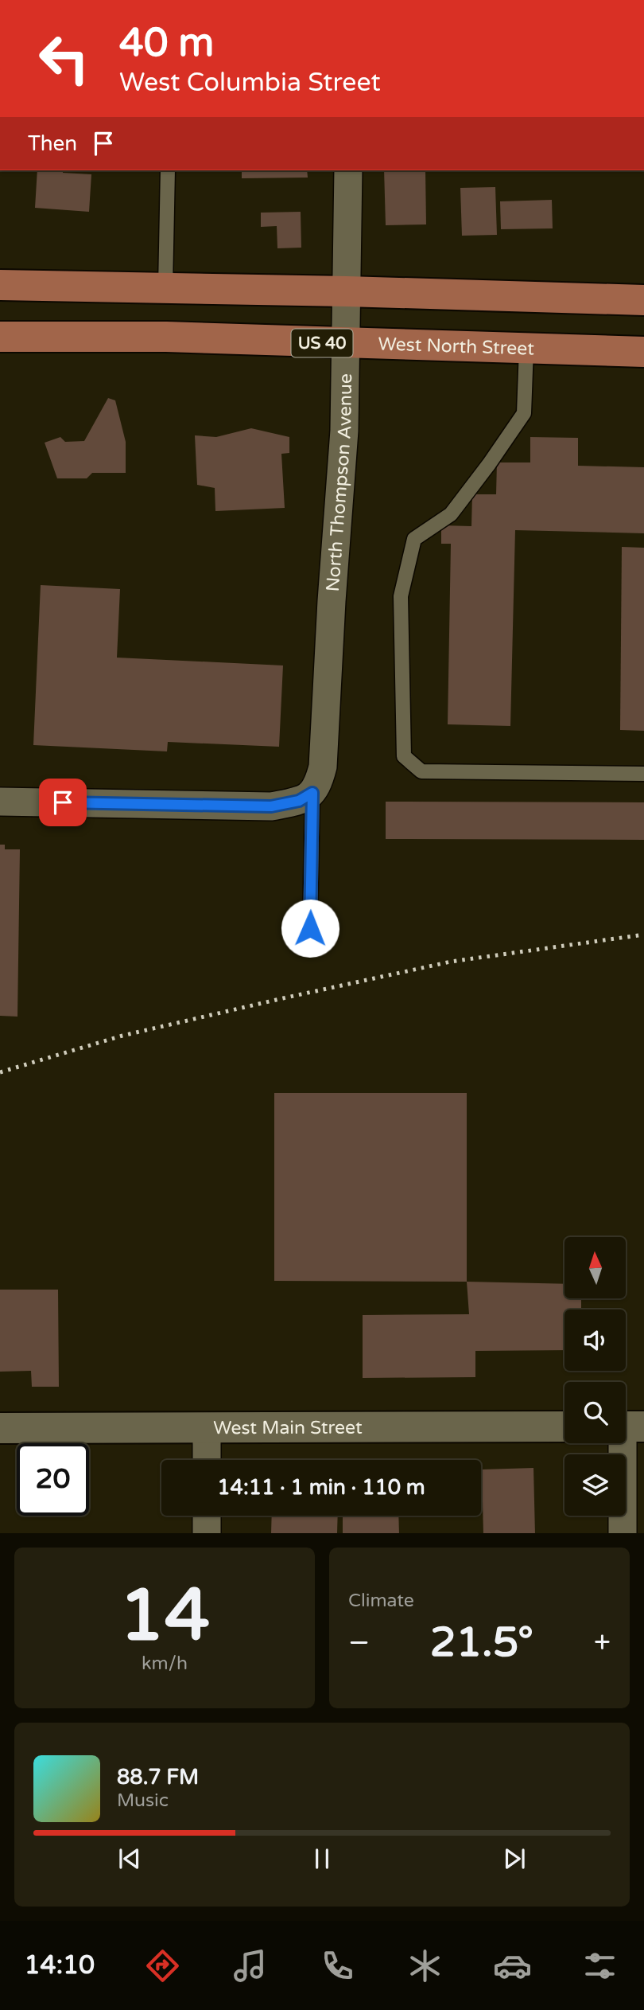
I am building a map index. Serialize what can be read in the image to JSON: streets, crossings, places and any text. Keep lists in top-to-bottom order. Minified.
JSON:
{"streets":{"main road":["US 40","West North Street"],"street":["North Thompson Avenue","West Main Street"]},"crossings":[["West North Street","North Thompson Avenue"]],"north":"top","page":{"turn":["40 m","West Columbia Street"],"then":"Then","limit":"20","trip":"14:11 · 1 min · 110 m","tile":[["14","km/h"],"Climate"],"heat":["−","21.5°","+"],"song":["88.7 FM","Music"],"tabs":"14:10"}}
